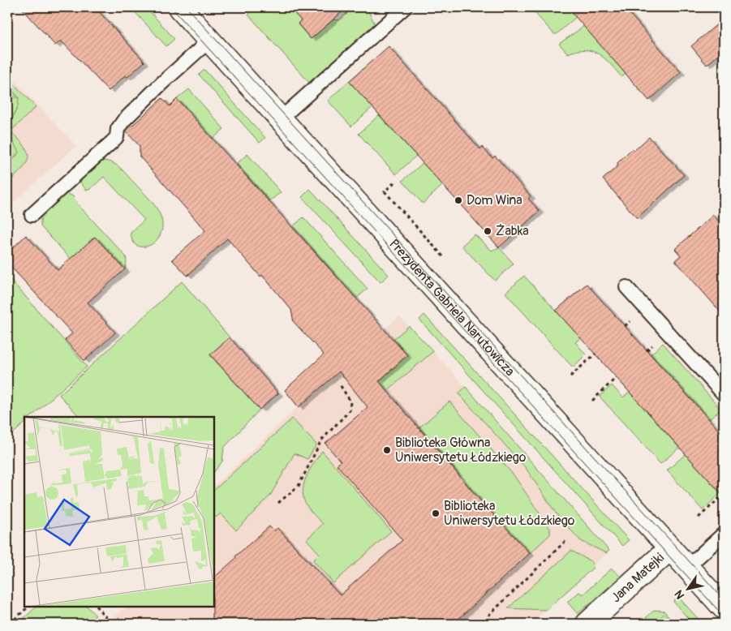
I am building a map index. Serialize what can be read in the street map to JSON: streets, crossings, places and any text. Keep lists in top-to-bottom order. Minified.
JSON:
{"streets":{"street":["Prezydenta Gabriela Narutowicza","Jana Matejki"]},"crossings":[["Prezydenta Gabriela Narutowicza","Jana Matejki"]],"places":["Dom Wina","Żabka","Biblioteka Główna Uniwersytetu Łódzkiego","Biblioteka Uniwersytetu Łódzkiego"],"north":"bottom left"}
